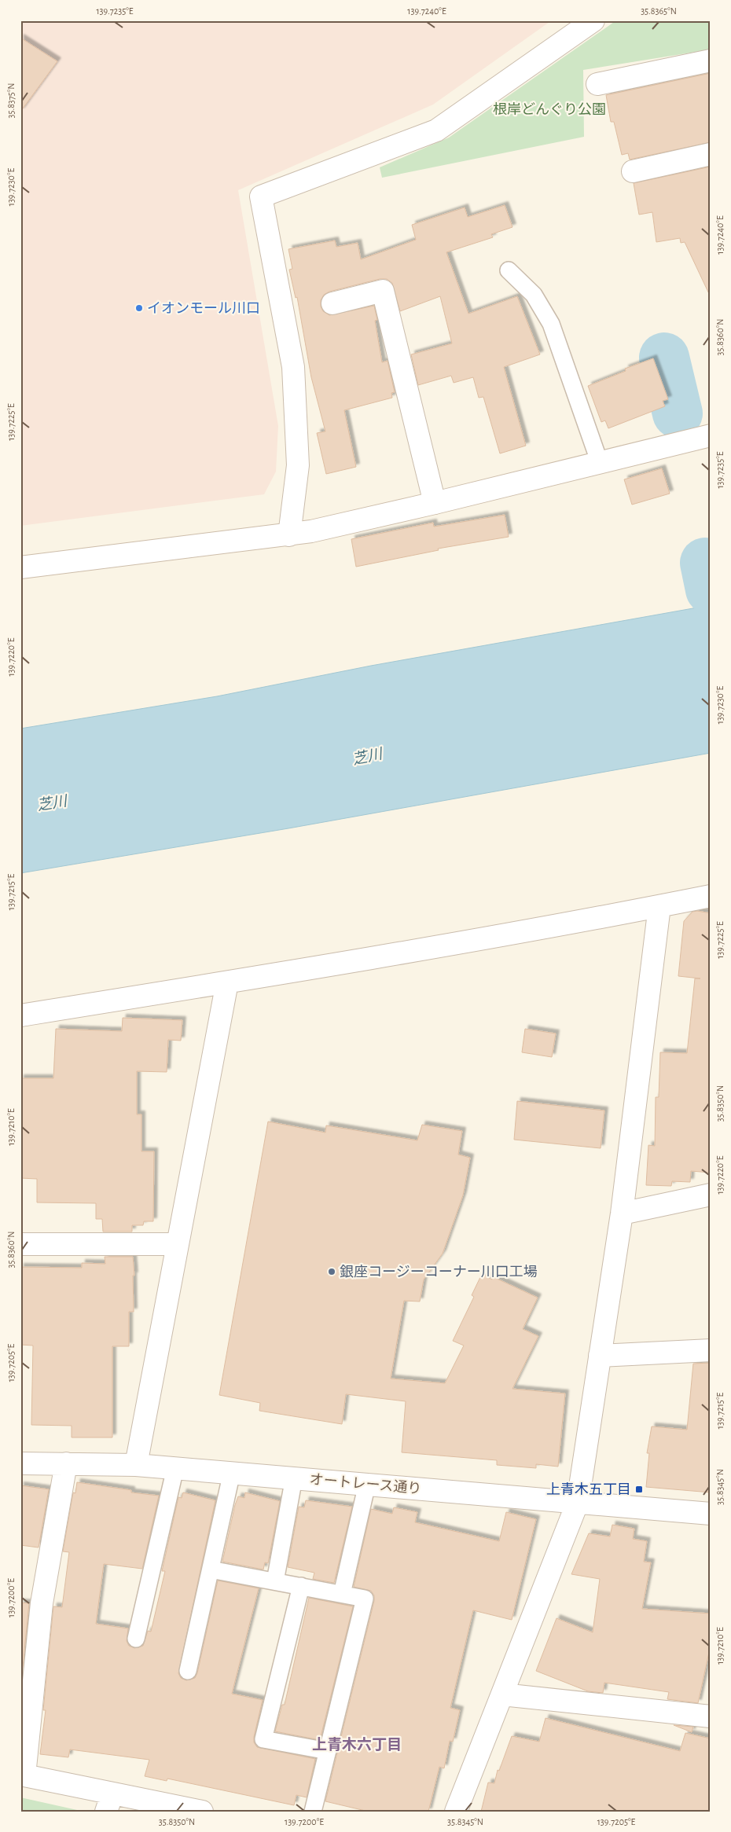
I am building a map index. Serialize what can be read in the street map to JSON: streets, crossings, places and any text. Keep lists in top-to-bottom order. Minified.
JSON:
{"streets":{"street":["オートレース通り"]},"districts":["上青木六丁目"],"water":["芝川"],"parks":["根岸どんぐり公園"],"places":{"other":["イオンモール川口","銀座コージーコーナー川口工場"],"transit":["上青木五丁目"]},"coordinates":["139.7235°E","139.7240°E","35.8365°N","35.8375°N","139.7230°E","35.8360°N","139.7225°E","139.7220°E","139.7215°E","35.8350°N","139.7210°E","139.7205°E","35.8345°N","139.7200°E"]}
